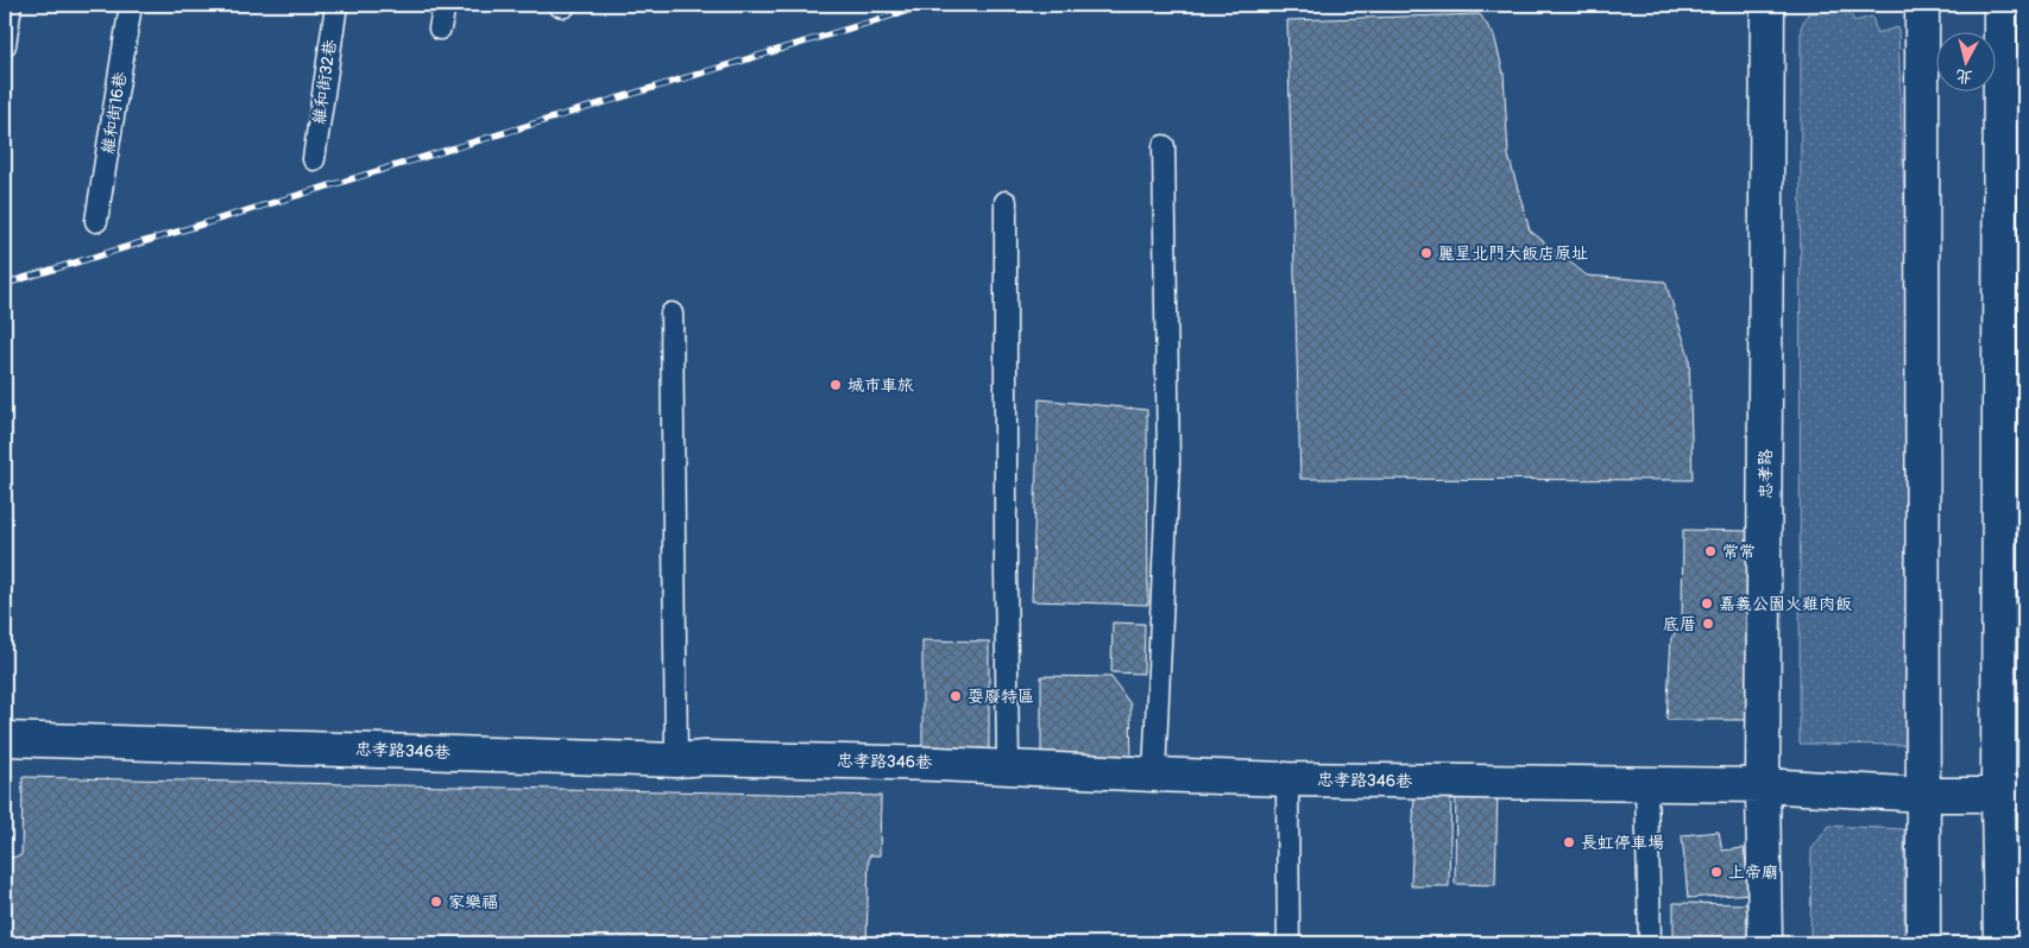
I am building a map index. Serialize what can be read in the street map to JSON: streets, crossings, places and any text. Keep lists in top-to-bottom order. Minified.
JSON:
{"streets":{"street":["忠孝路","忠孝路346巷"],"lane":["維和街32巷","維和街16巷"]},"crossings":[["忠孝路","忠孝路346巷"]],"places":["麗星北門大飯店原址","城市車旅","常常","嘉義公園火雞肉飯","底厝","耍廢特區","長虹停車場","上帝廟","家樂福"],"north":"bottom"}
